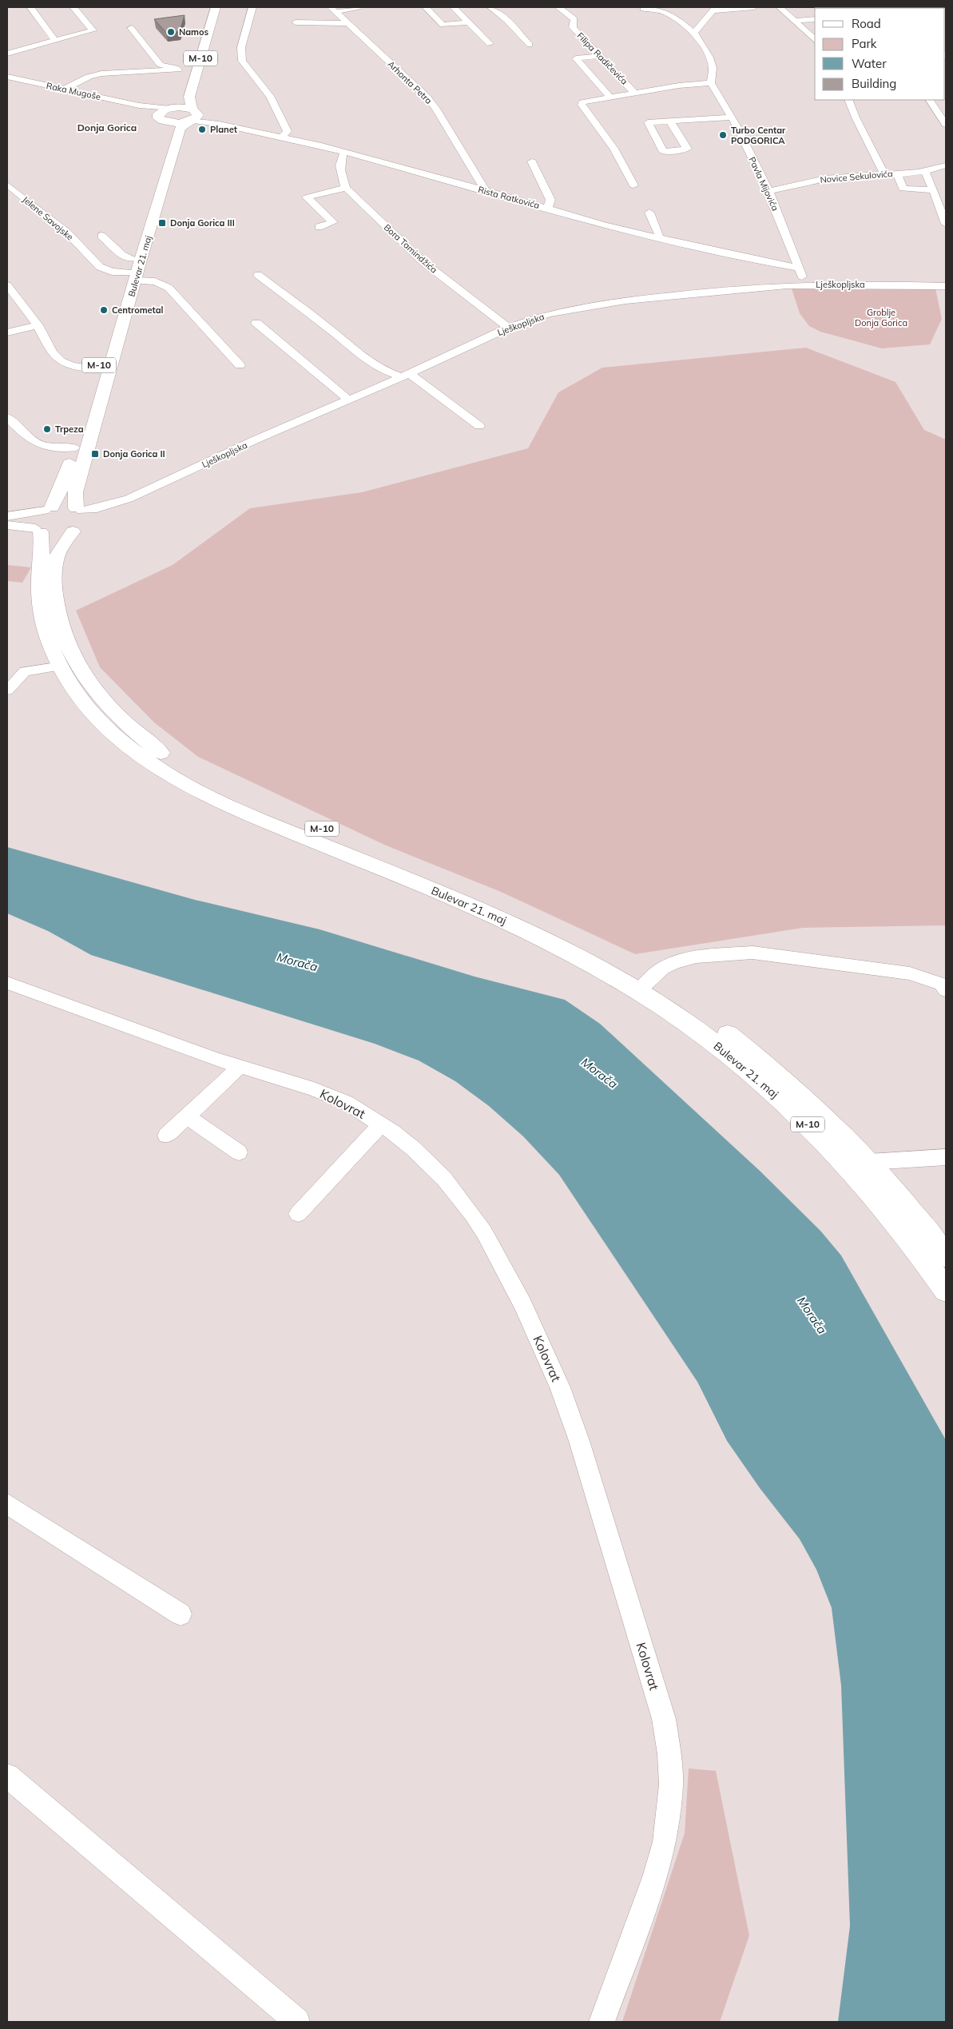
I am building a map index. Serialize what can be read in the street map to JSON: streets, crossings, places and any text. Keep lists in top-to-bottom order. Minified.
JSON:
{"streets":{"main road":["M-10","Bulevar 21. maj"],"street":["Filipa Radičevića","Arhonta Petra","Raka Mugoše","Novice Sekulovića","Pavla Mijovića","Rista Ratkovića","Jelene Savojske","Bora Tamindžića","Lješkopljska","Kolovrat"]},"crossings":[["M-10","Raka Mugoše"],["M-10","Rista Ratkovića"],["M-10","Bulevar 21. maj"],["Arhonta Petra","Rista Ratkovića"],["Raka Mugoše","Bulevar 21. maj"],["Novice Sekulovića","Pavla Mijovića"],["Pavla Mijovića","Rista Ratkovića"],["Pavla Mijovića","Lješkopljska"],["Rista Ratkovića","Bulevar 21. maj"],["Jelene Savojske","Bulevar 21. maj"],["Bora Tamindžića","Lješkopljska"],["Bulevar 21. maj","Lješkopljska"]],"districts":["Donja Gorica"],"water":["Morača"],"parks":["Groblje Donja Gorica"],"places":{"other":["Namos","Planet","Turbo Centar PODGORICA","Centrometal","Trpeza"],"transit":["Donja Gorica III","Donja Gorica II"]},"legend":["Road","Park","Water","Building"]}
